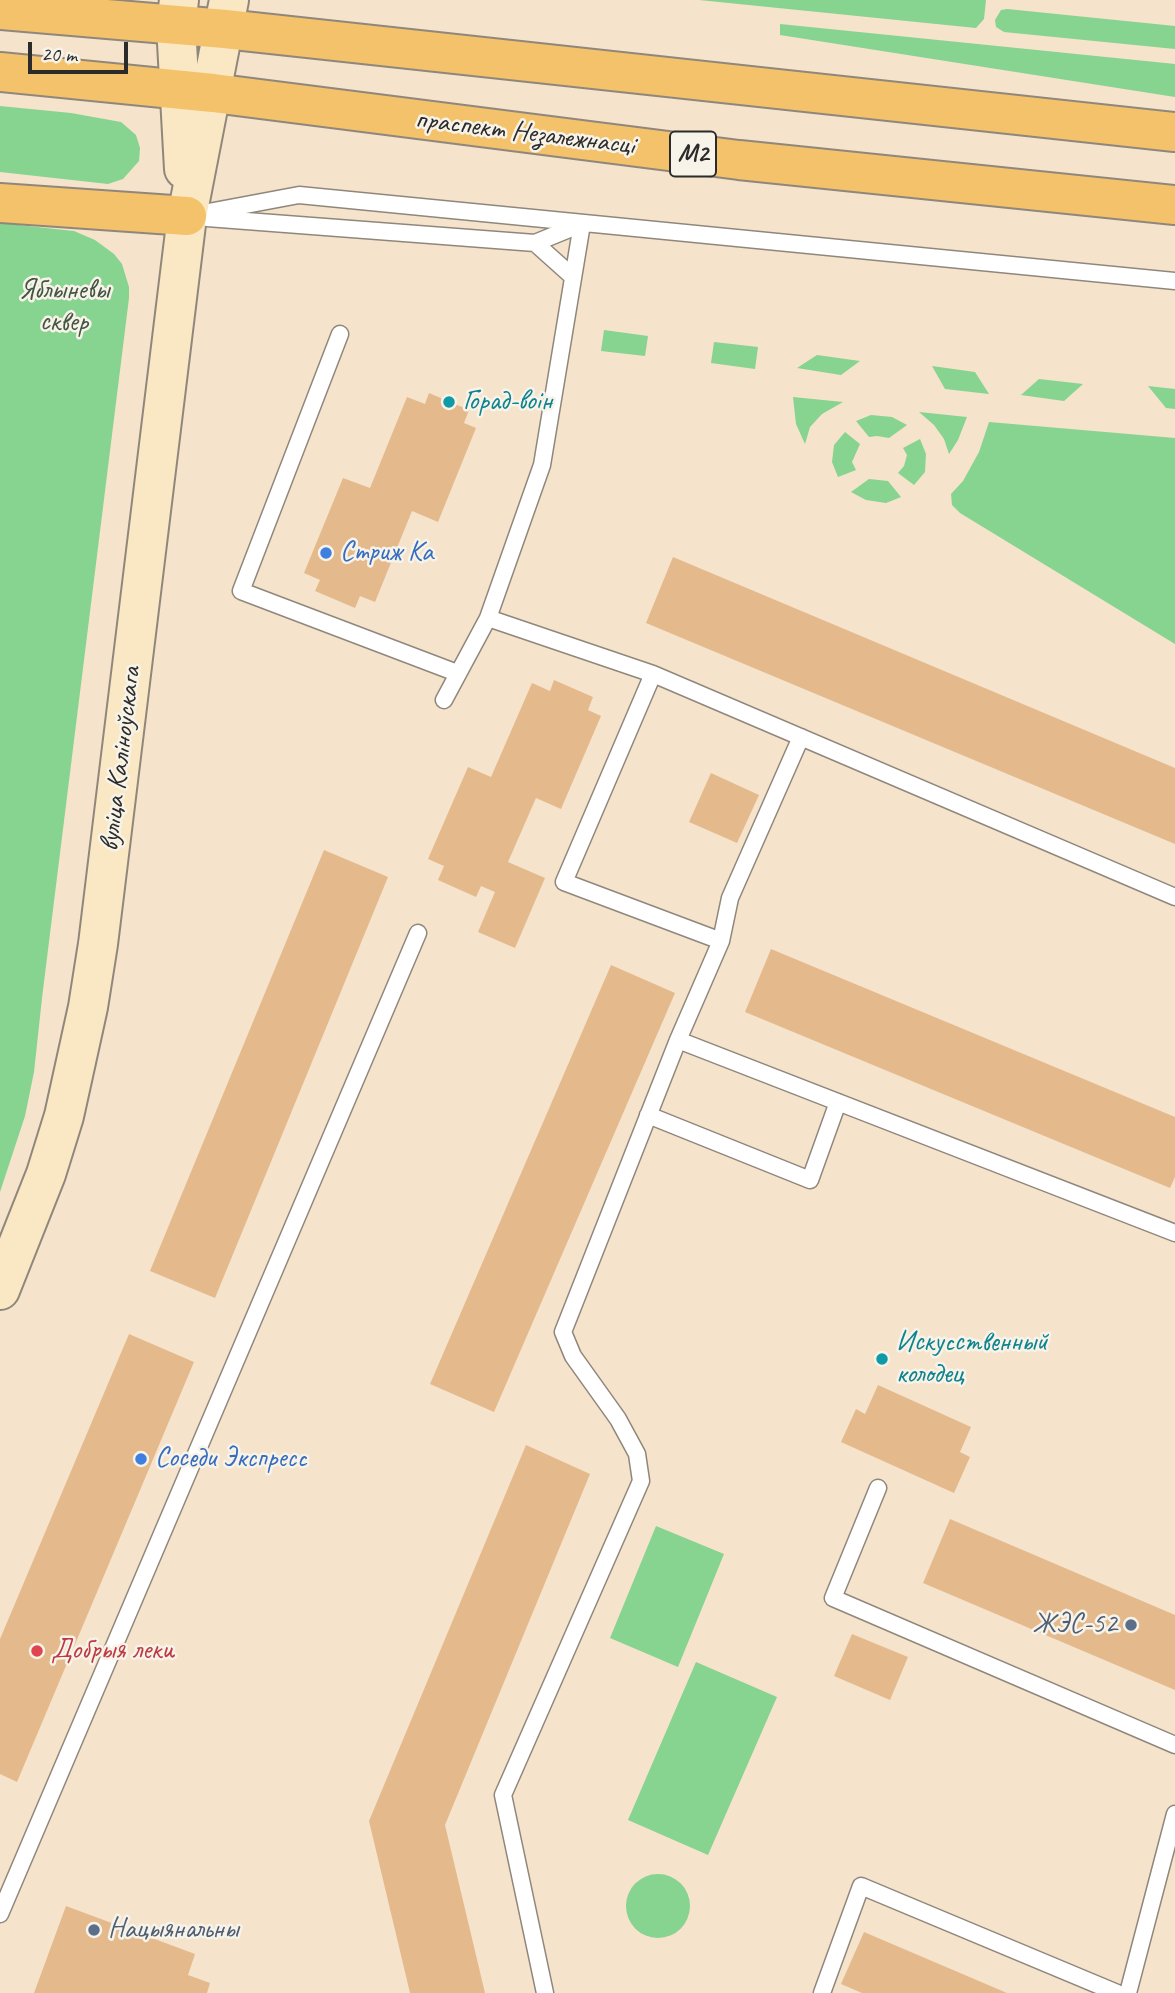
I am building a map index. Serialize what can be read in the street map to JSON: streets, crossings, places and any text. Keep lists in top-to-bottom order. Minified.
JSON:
{"streets":{"main road":["праспект Незалежнасці","М2","вуліца Каліноўскага"]},"crossings":[["праспект Незалежнасці","вуліца Каліноўскага"]],"parks":["Яблыневы сквер"],"places":["Горад-воін","Стриж Ка","Искусственный колодец","Соседи Экспресс","ЖЭС-52","Добрыя леки","Нацыянальны"],"scale_bar":"20 m"}
